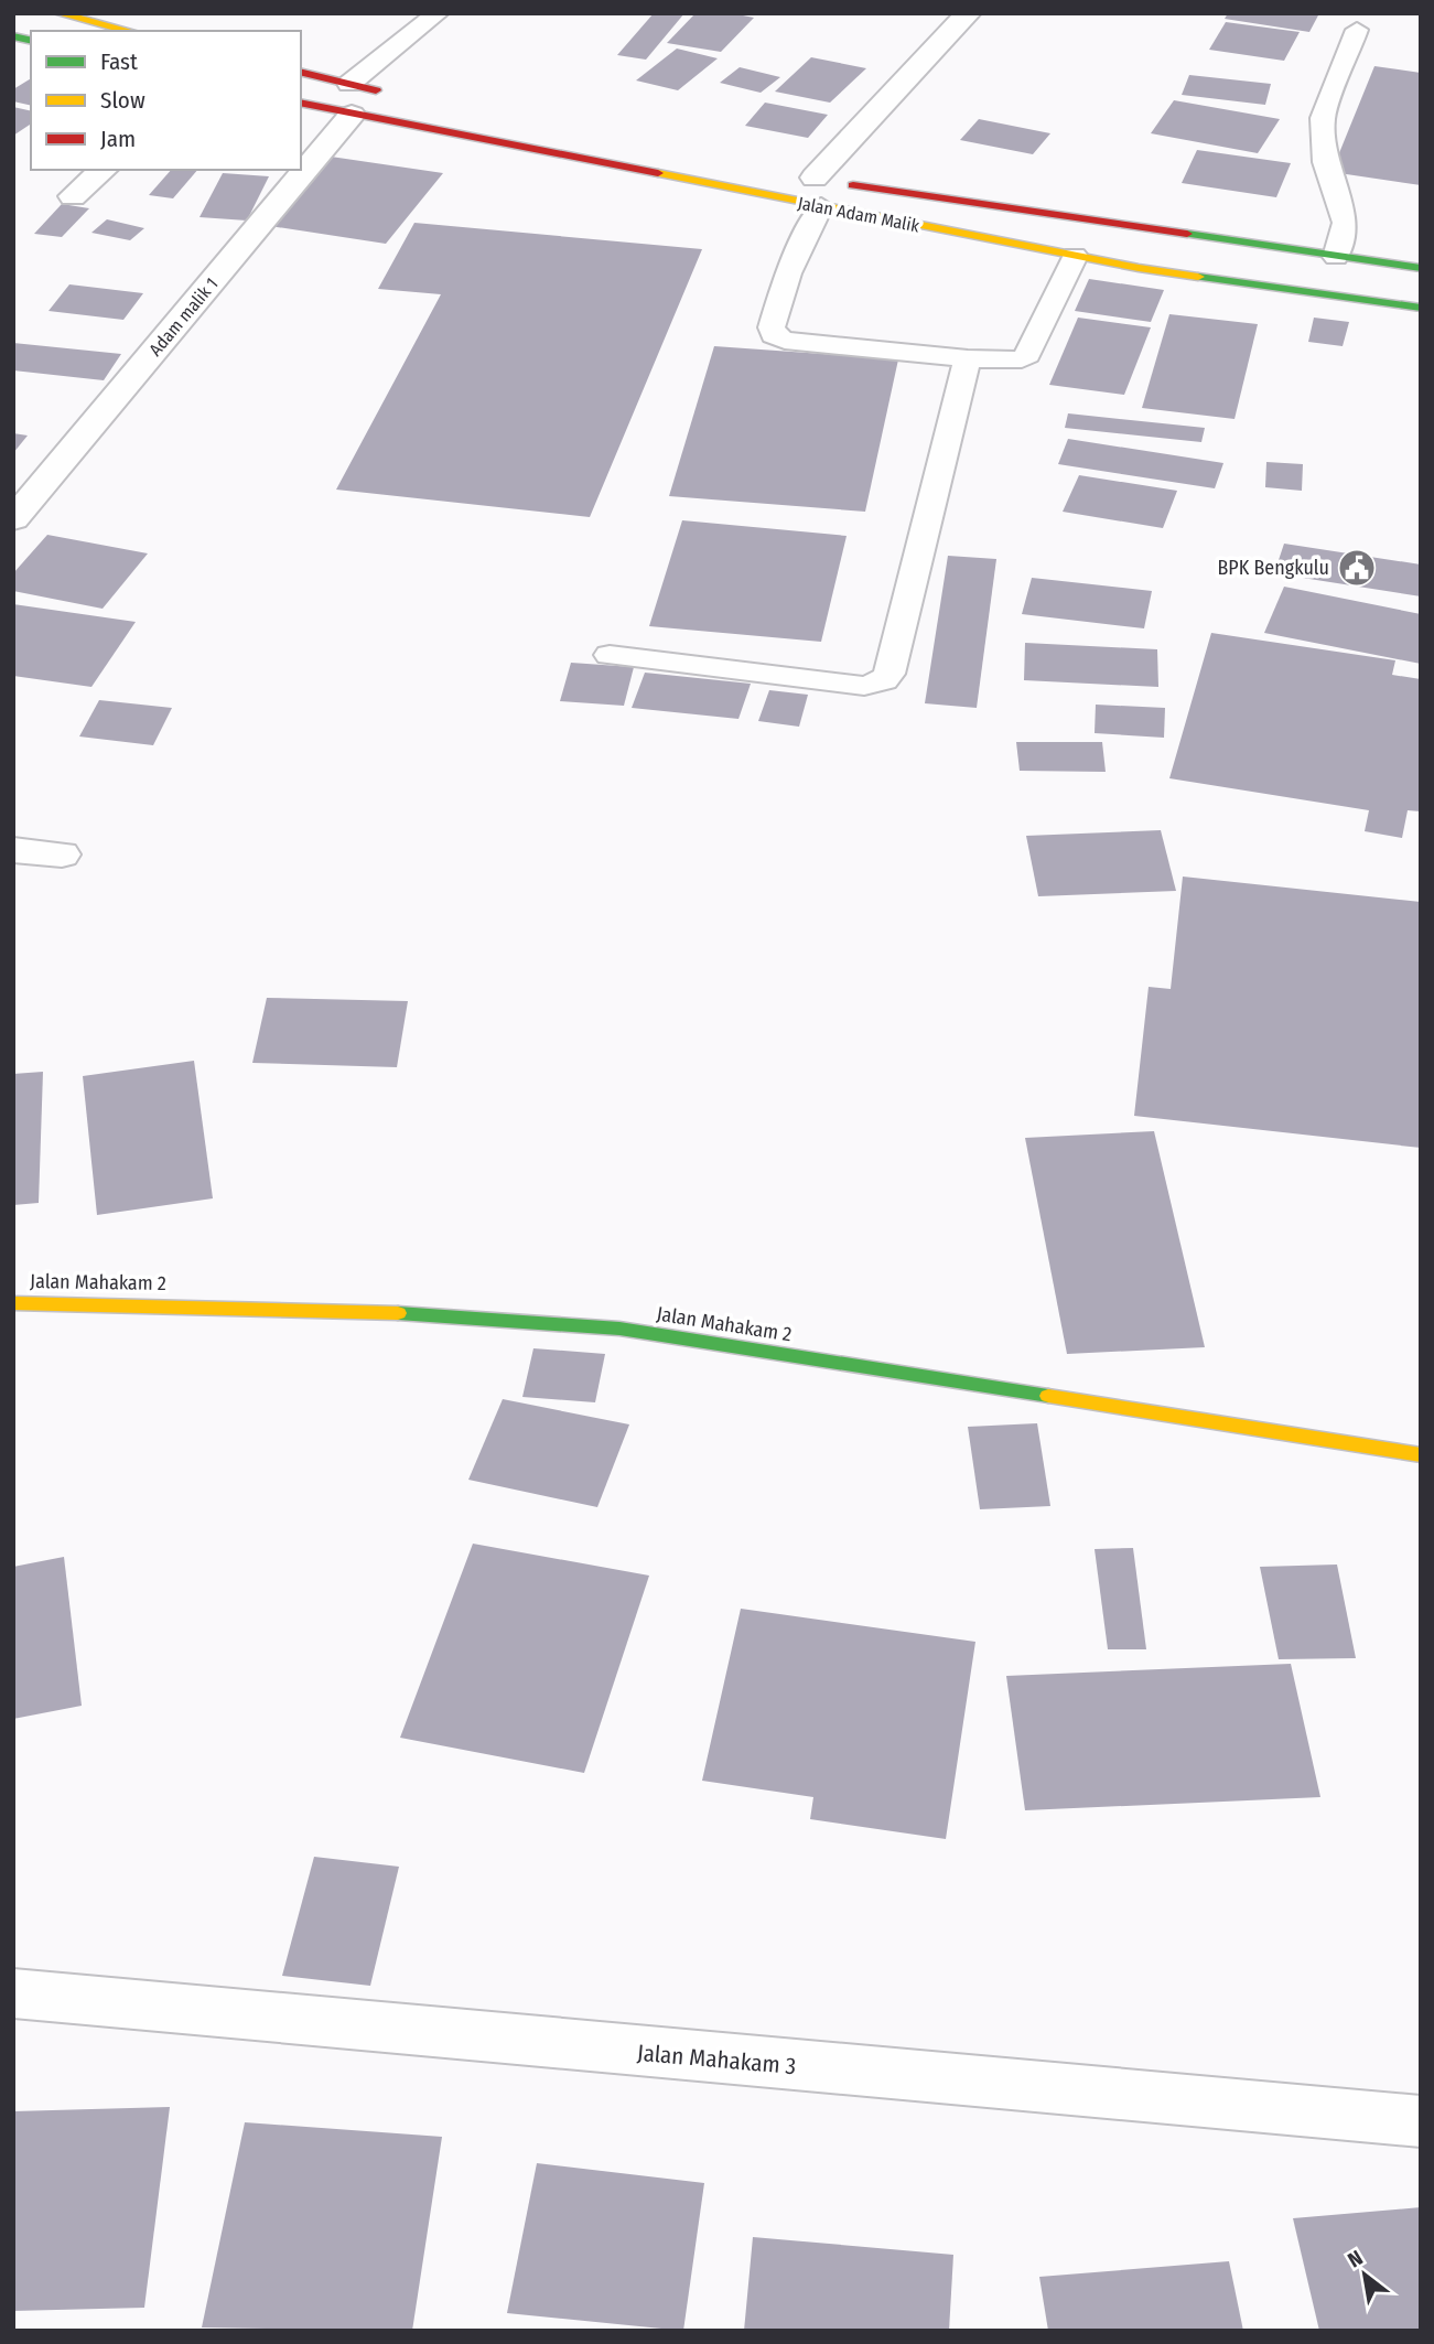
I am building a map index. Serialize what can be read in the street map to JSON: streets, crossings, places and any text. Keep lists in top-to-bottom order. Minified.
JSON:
{"streets":{"main road":["Jalan Adam Malik","Jalan Mahakam 2"],"street":["Adam malik 1","Jalan Mahakam 3"]},"crossings":[["Jalan Adam Malik","Adam malik 1"]],"places":{"public building":["BPK Bengkulu"]},"legend":["Fast","Slow","Jam"],"north":"top left"}
